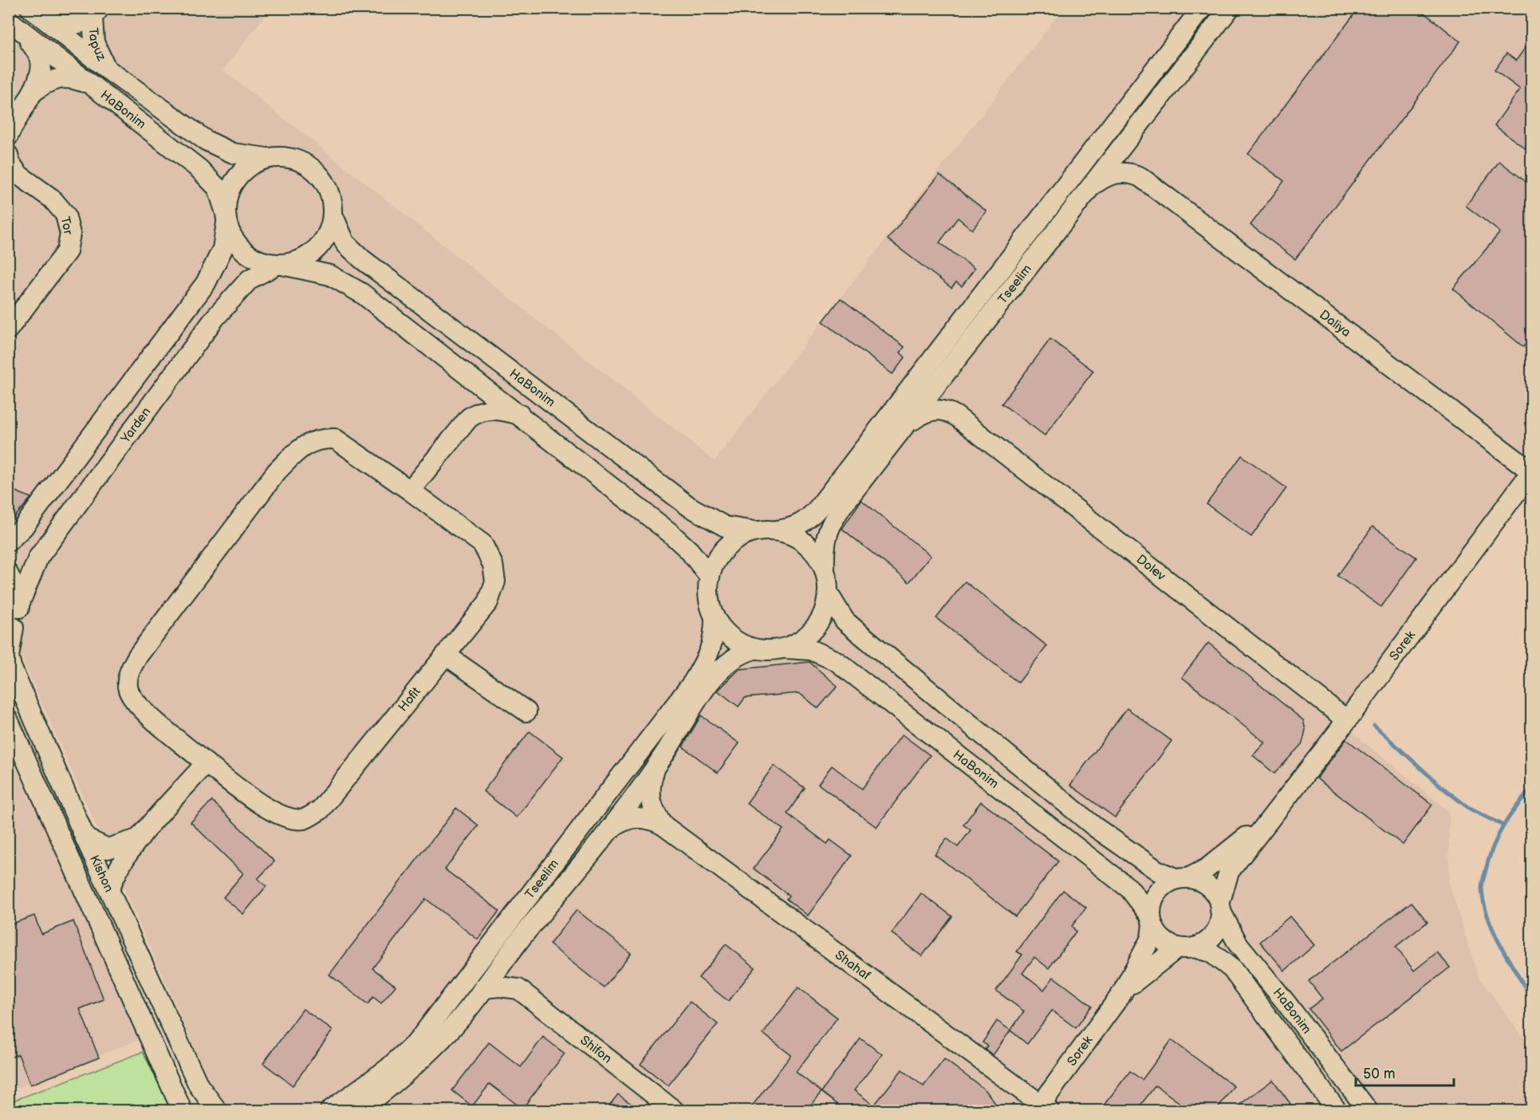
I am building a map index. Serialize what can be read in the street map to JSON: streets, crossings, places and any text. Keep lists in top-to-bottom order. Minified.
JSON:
{"streets":{"street":["Tapuz","HaBonim","Tor","Tseelim","Daliya","Yarden","Dolev","Sorek","Hofit","Kishon","Shahaf","Shifon"]},"crossings":[["Tapuz","HaBonim"],["HaBonim","Tseelim"],["HaBonim","Yarden"],["HaBonim","Sorek"],["Tseelim","Daliya"],["Tseelim","Dolev"],["Tseelim","Shahaf"],["Daliya","Sorek"],["Yarden","Kishon"],["Dolev","Sorek"],["Sorek","Shahaf"]],"scale_bar":"50 m"}
